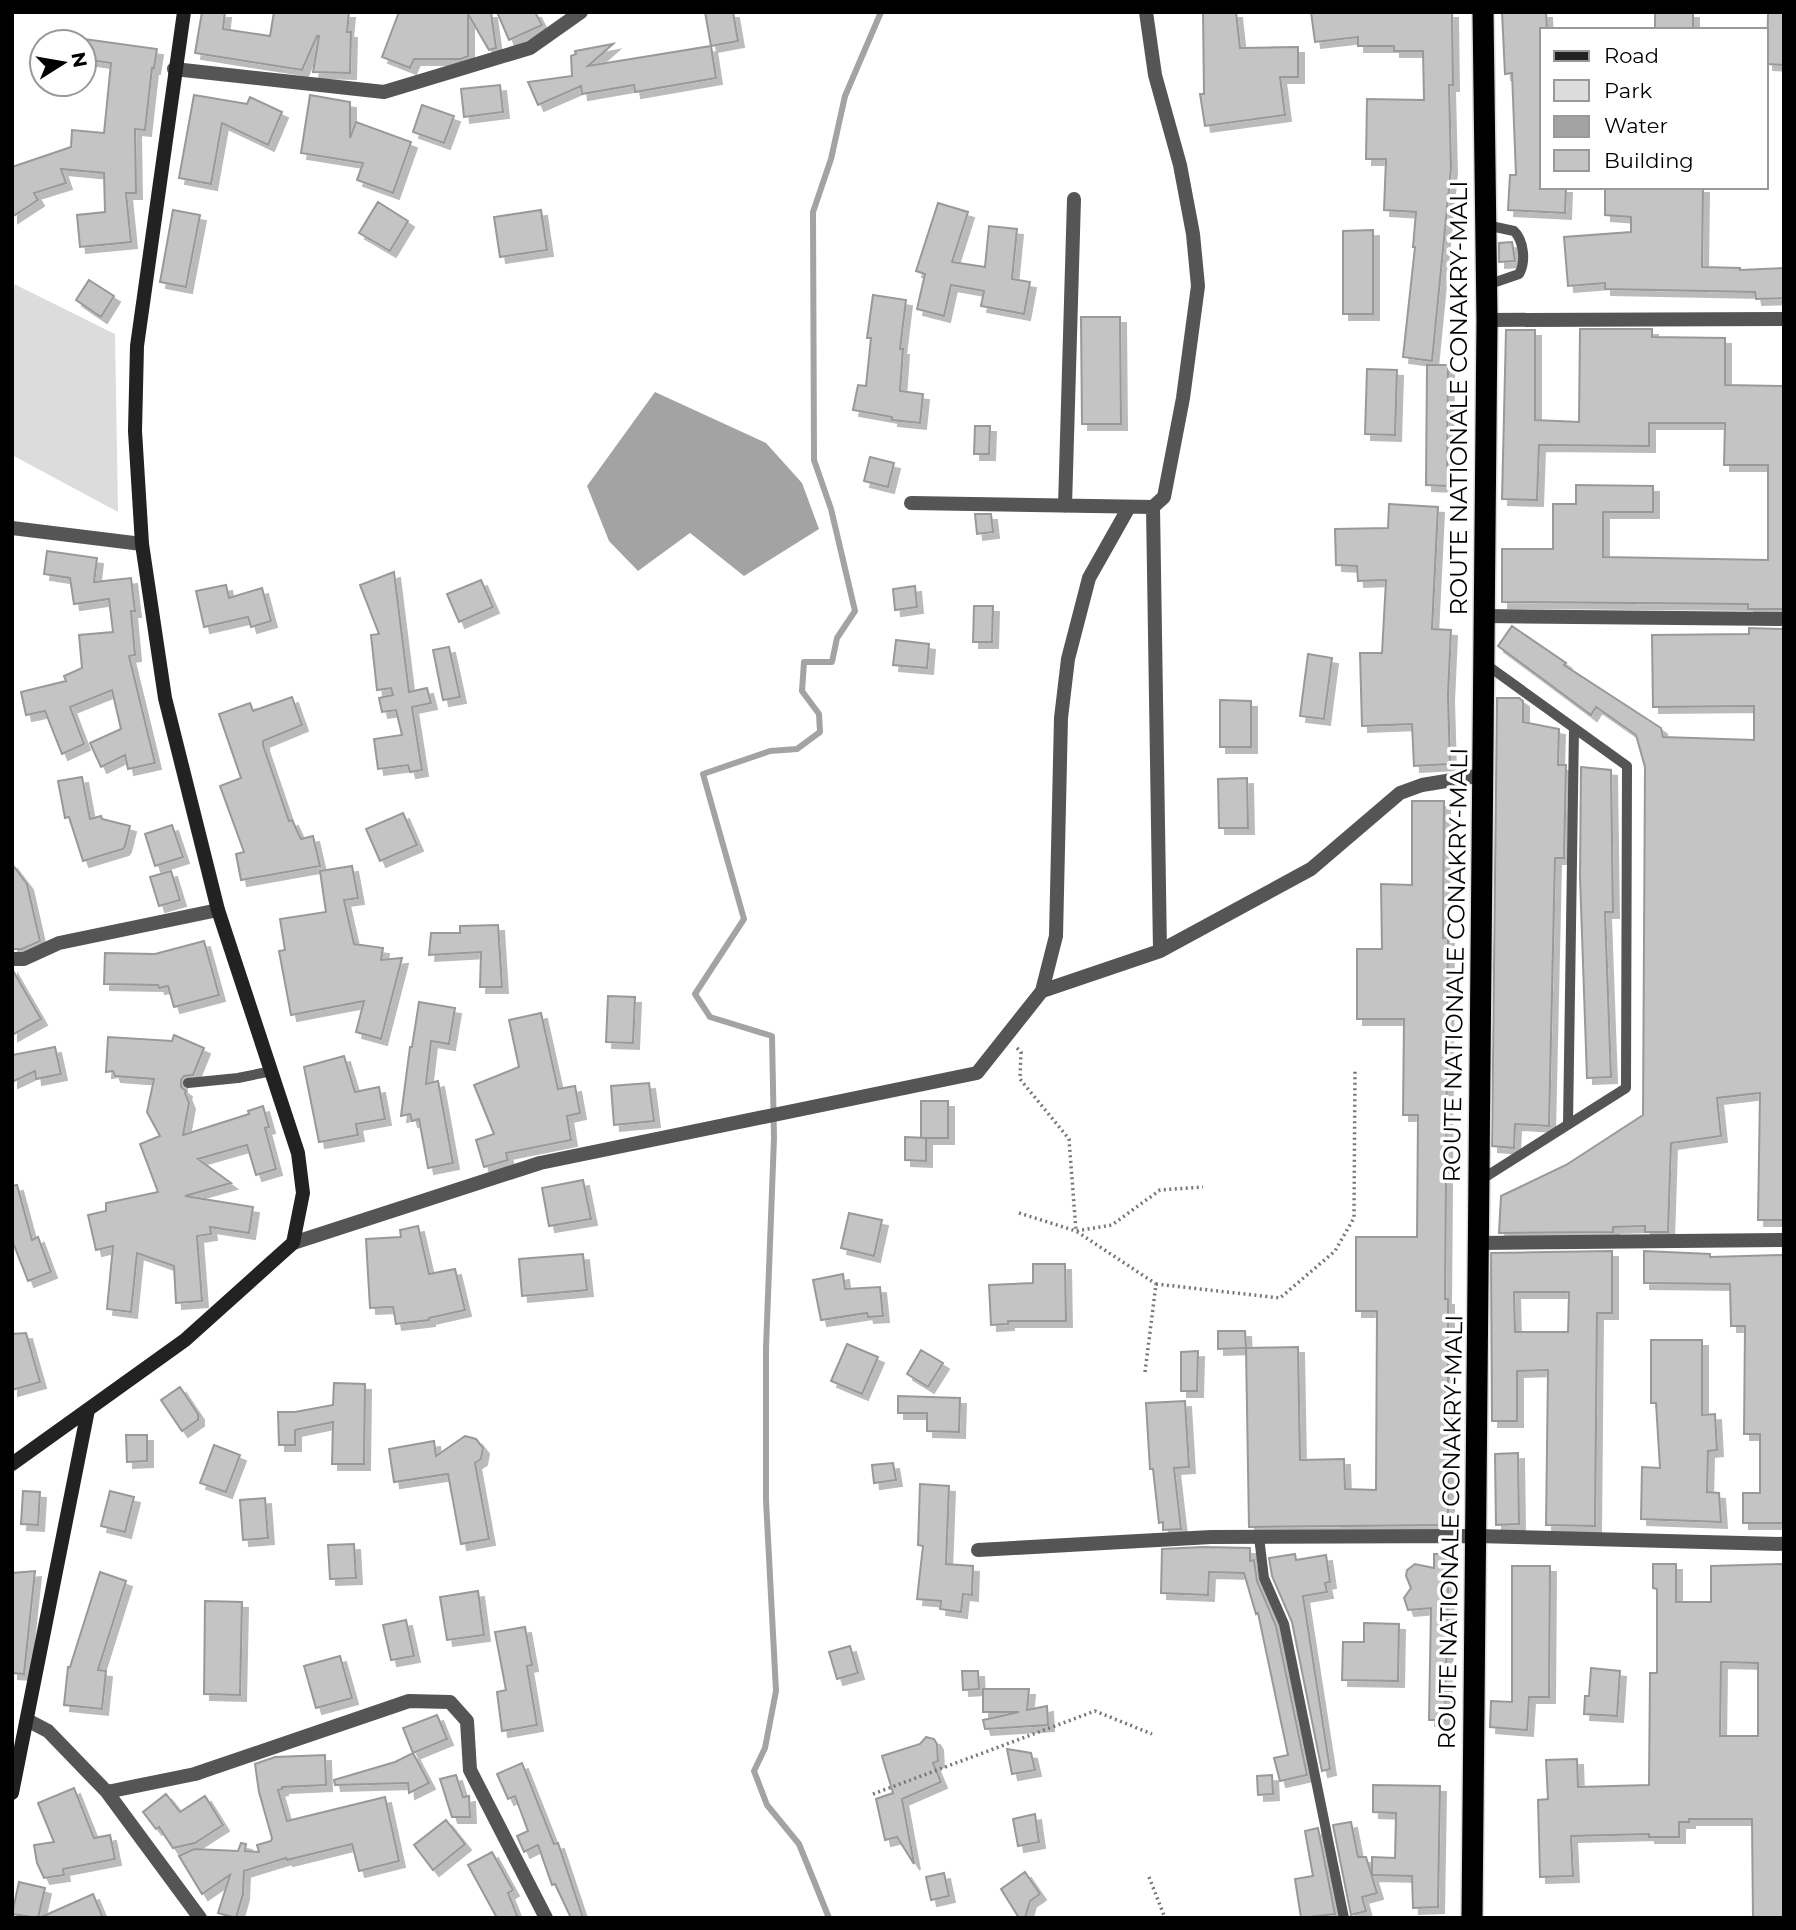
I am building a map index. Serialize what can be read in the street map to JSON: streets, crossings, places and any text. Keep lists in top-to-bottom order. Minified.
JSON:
{"streets":{"highway":["ROUTE NATIONALE CONAKRY-MALI"]},"legend":["Road","Park","Water","Building"],"north":"right"}
